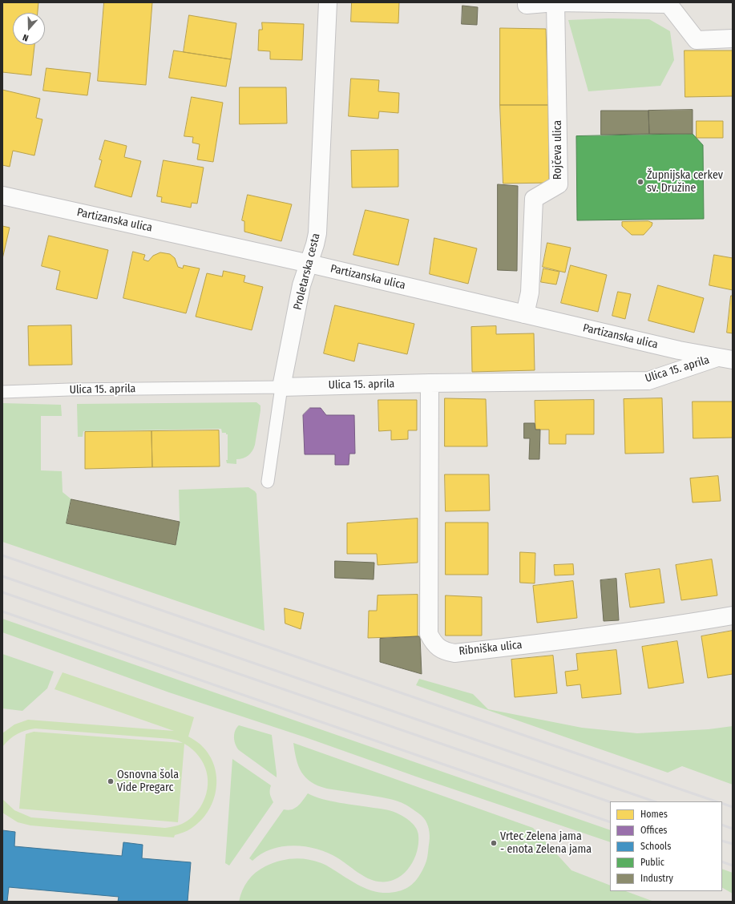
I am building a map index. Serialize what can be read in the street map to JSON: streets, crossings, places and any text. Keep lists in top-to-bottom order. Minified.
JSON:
{"streets":{"street":["Rojčeva ulica","Partizanska ulica","Proletarska cesta","Ulica 15. aprila","Ribniška ulica"]},"crossings":[["Rojčeva ulica","Partizanska ulica"],["Partizanska ulica","Proletarska cesta"],["Partizanska ulica","Ulica 15. aprila"],["Proletarska cesta","Ulica 15. aprila"],["Ulica 15. aprila","Ribniška ulica"]],"places":["Župnijska cerkev sv. Družine","Osnovna šola Vide Pregarc","Vrtec Zelena jama - enota Zelena jama"],"legend":["Homes","Offices","Schools","Public","Industry"],"north":"bottom"}
